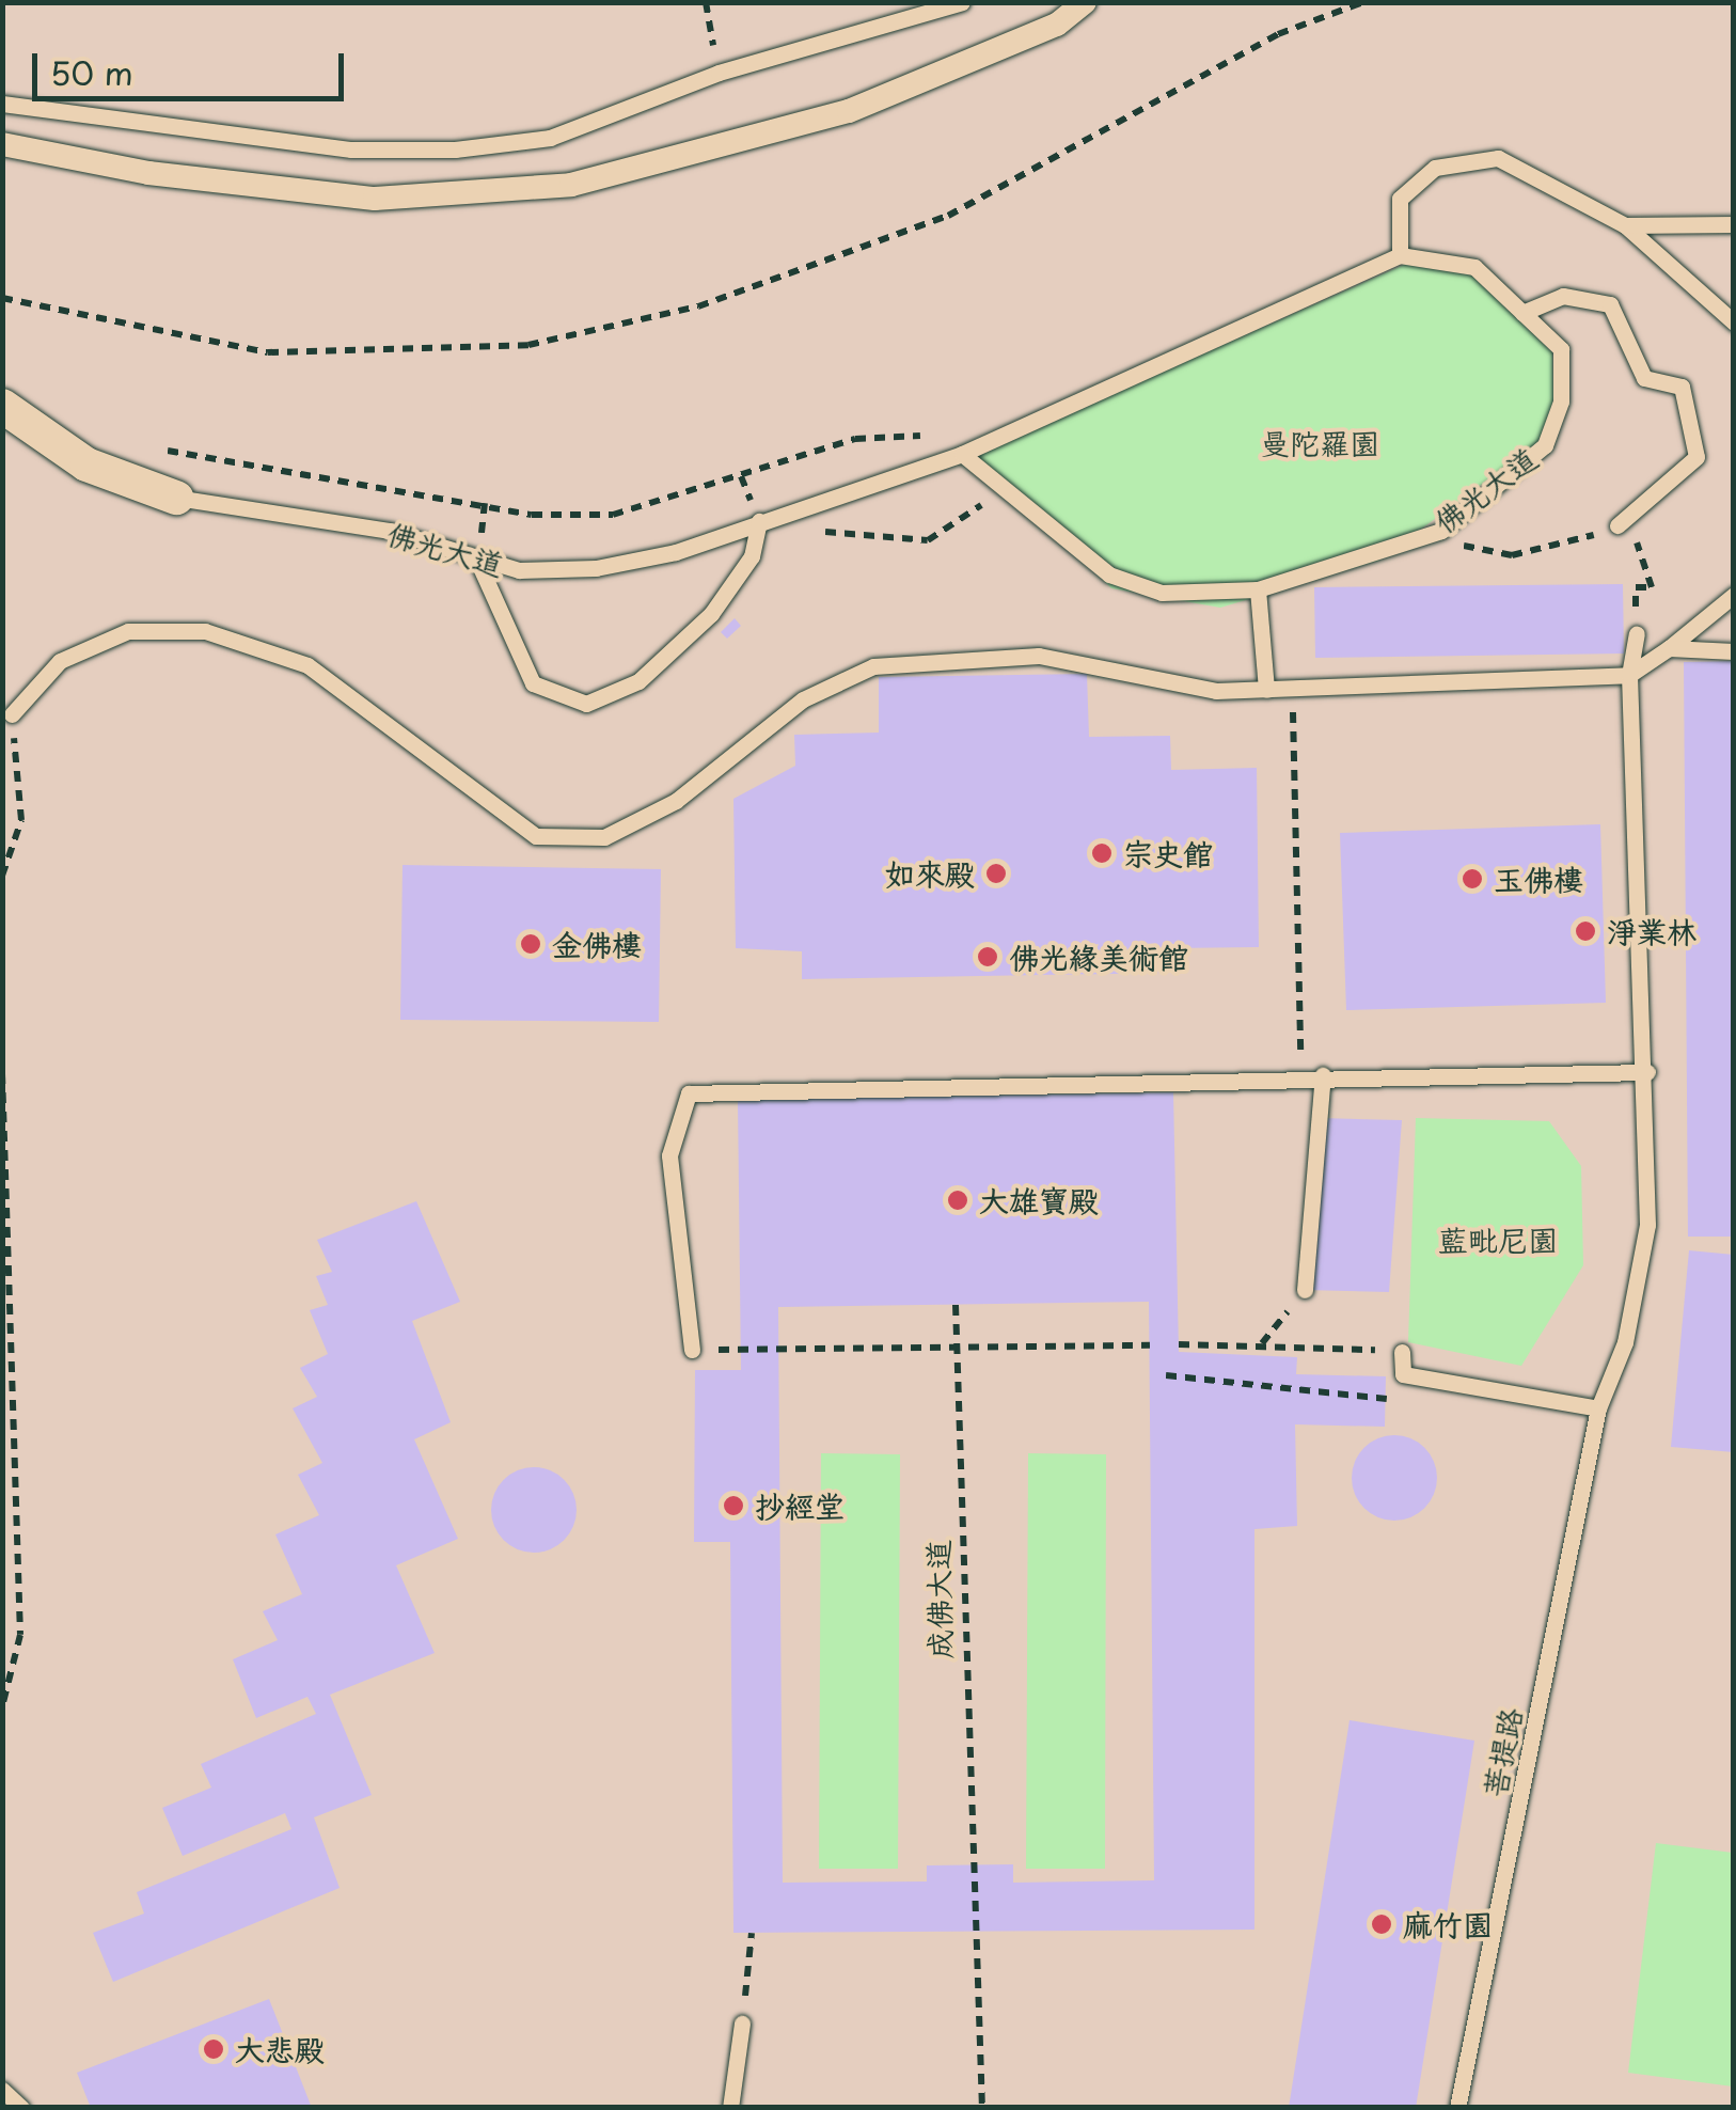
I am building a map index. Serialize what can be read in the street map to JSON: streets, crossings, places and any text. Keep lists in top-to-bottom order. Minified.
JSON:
{"streets":{"street":["佛光大道"],"lane":["菩提路"],"path":["成佛大道"]},"parks":["曼陀羅園","藍毗尼園"],"places":["宗史館","如來殿","玉佛樓","淨業林","金佛樓","佛光緣美術館","大雄寶殿","抄經堂","麻竹園","大悲殿"],"scale_bar":"50 m"}
